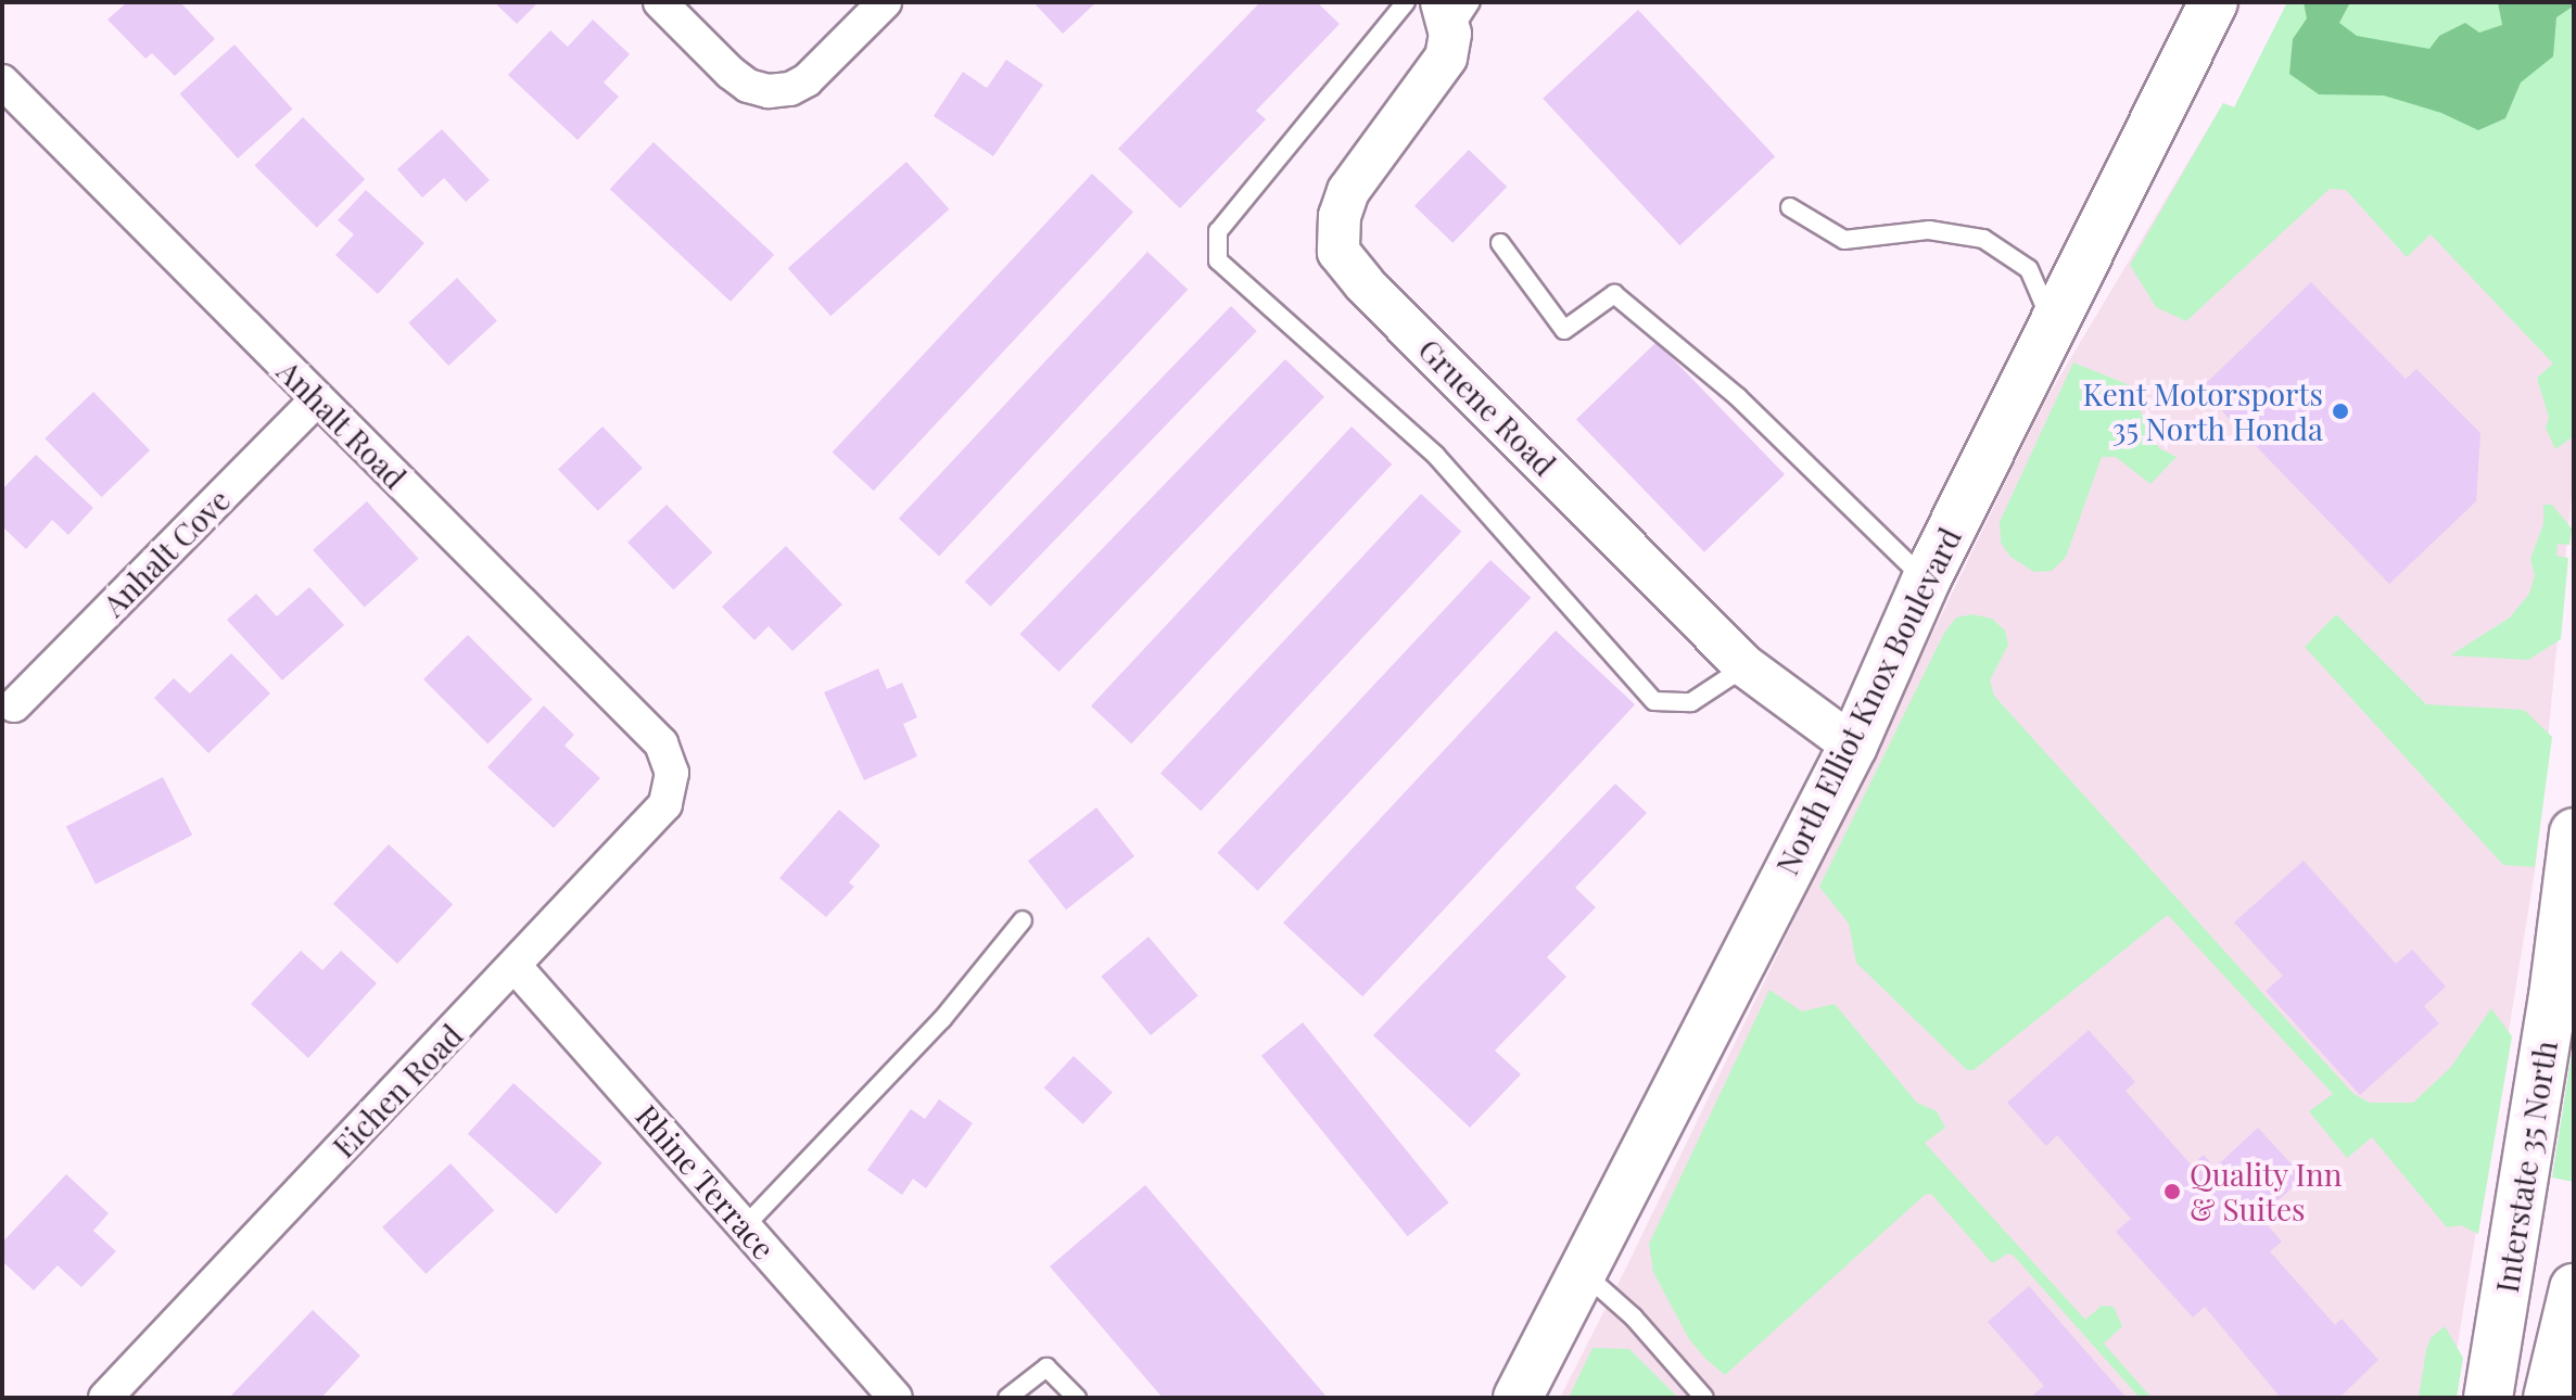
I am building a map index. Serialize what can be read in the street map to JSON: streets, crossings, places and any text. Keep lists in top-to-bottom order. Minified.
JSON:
{"streets":{"main road":["North Elliot Knox Boulevard","Interstate 35 North"],"street":["Gruene Road","Anhalt Road","Anhalt Cove","Eichen Road","Rhine Terrace"]},"crossings":[["Gruene Road","North Elliot Knox Boulevard"],["Anhalt Road","Anhalt Cove"],["Anhalt Road","Eichen Road"],["Eichen Road","Rhine Terrace"]],"places":["Kent Motorsports 35 North Honda","Quality Inn & Suites"]}
